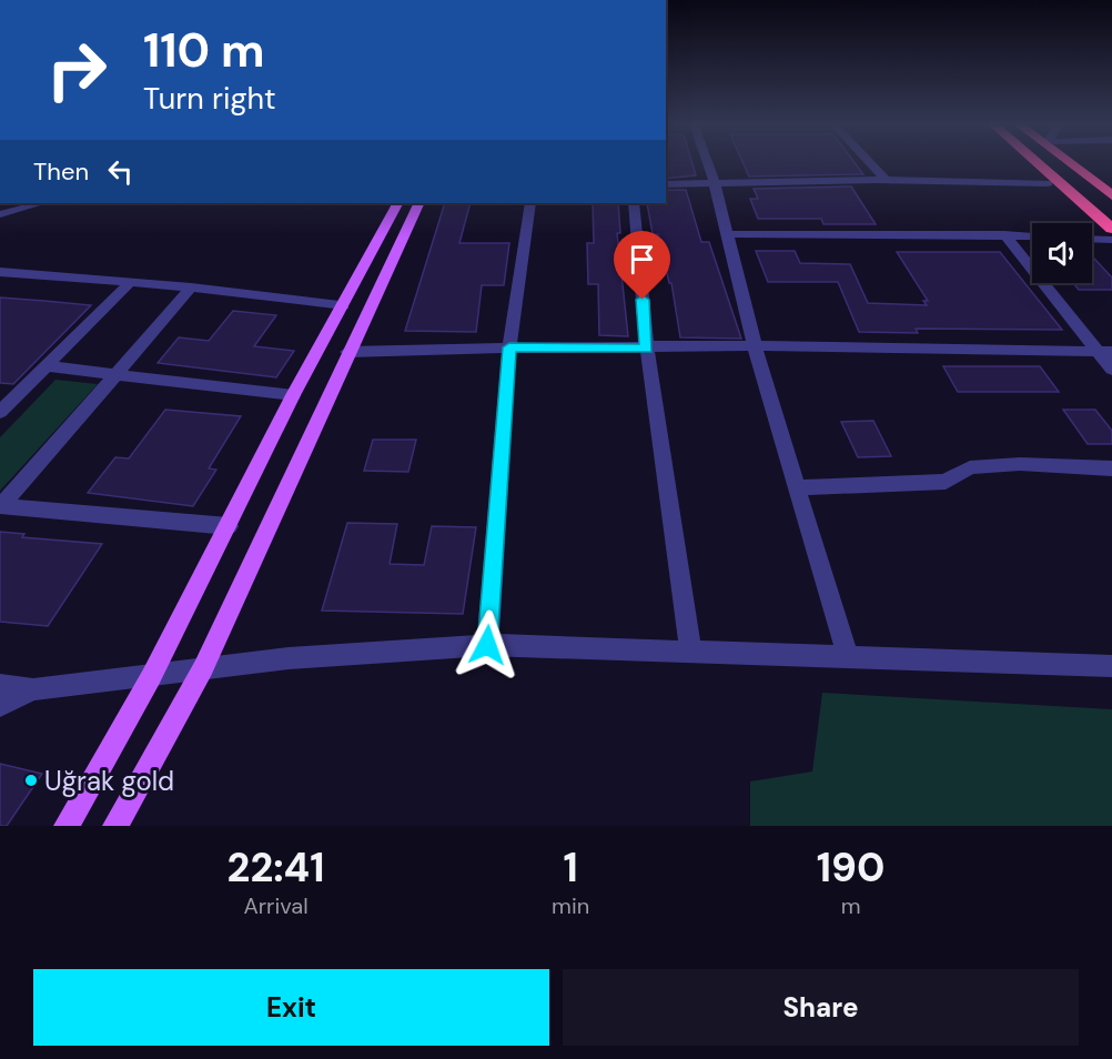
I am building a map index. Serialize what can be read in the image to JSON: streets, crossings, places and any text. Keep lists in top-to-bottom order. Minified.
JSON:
{"places":["Uğrak gold"],"page":{"turn":["110 m","Turn right"],"then":"Then","eta":["22:41","Arrival","1","min","190","m"],"buttons":["Exit","Share"]}}
